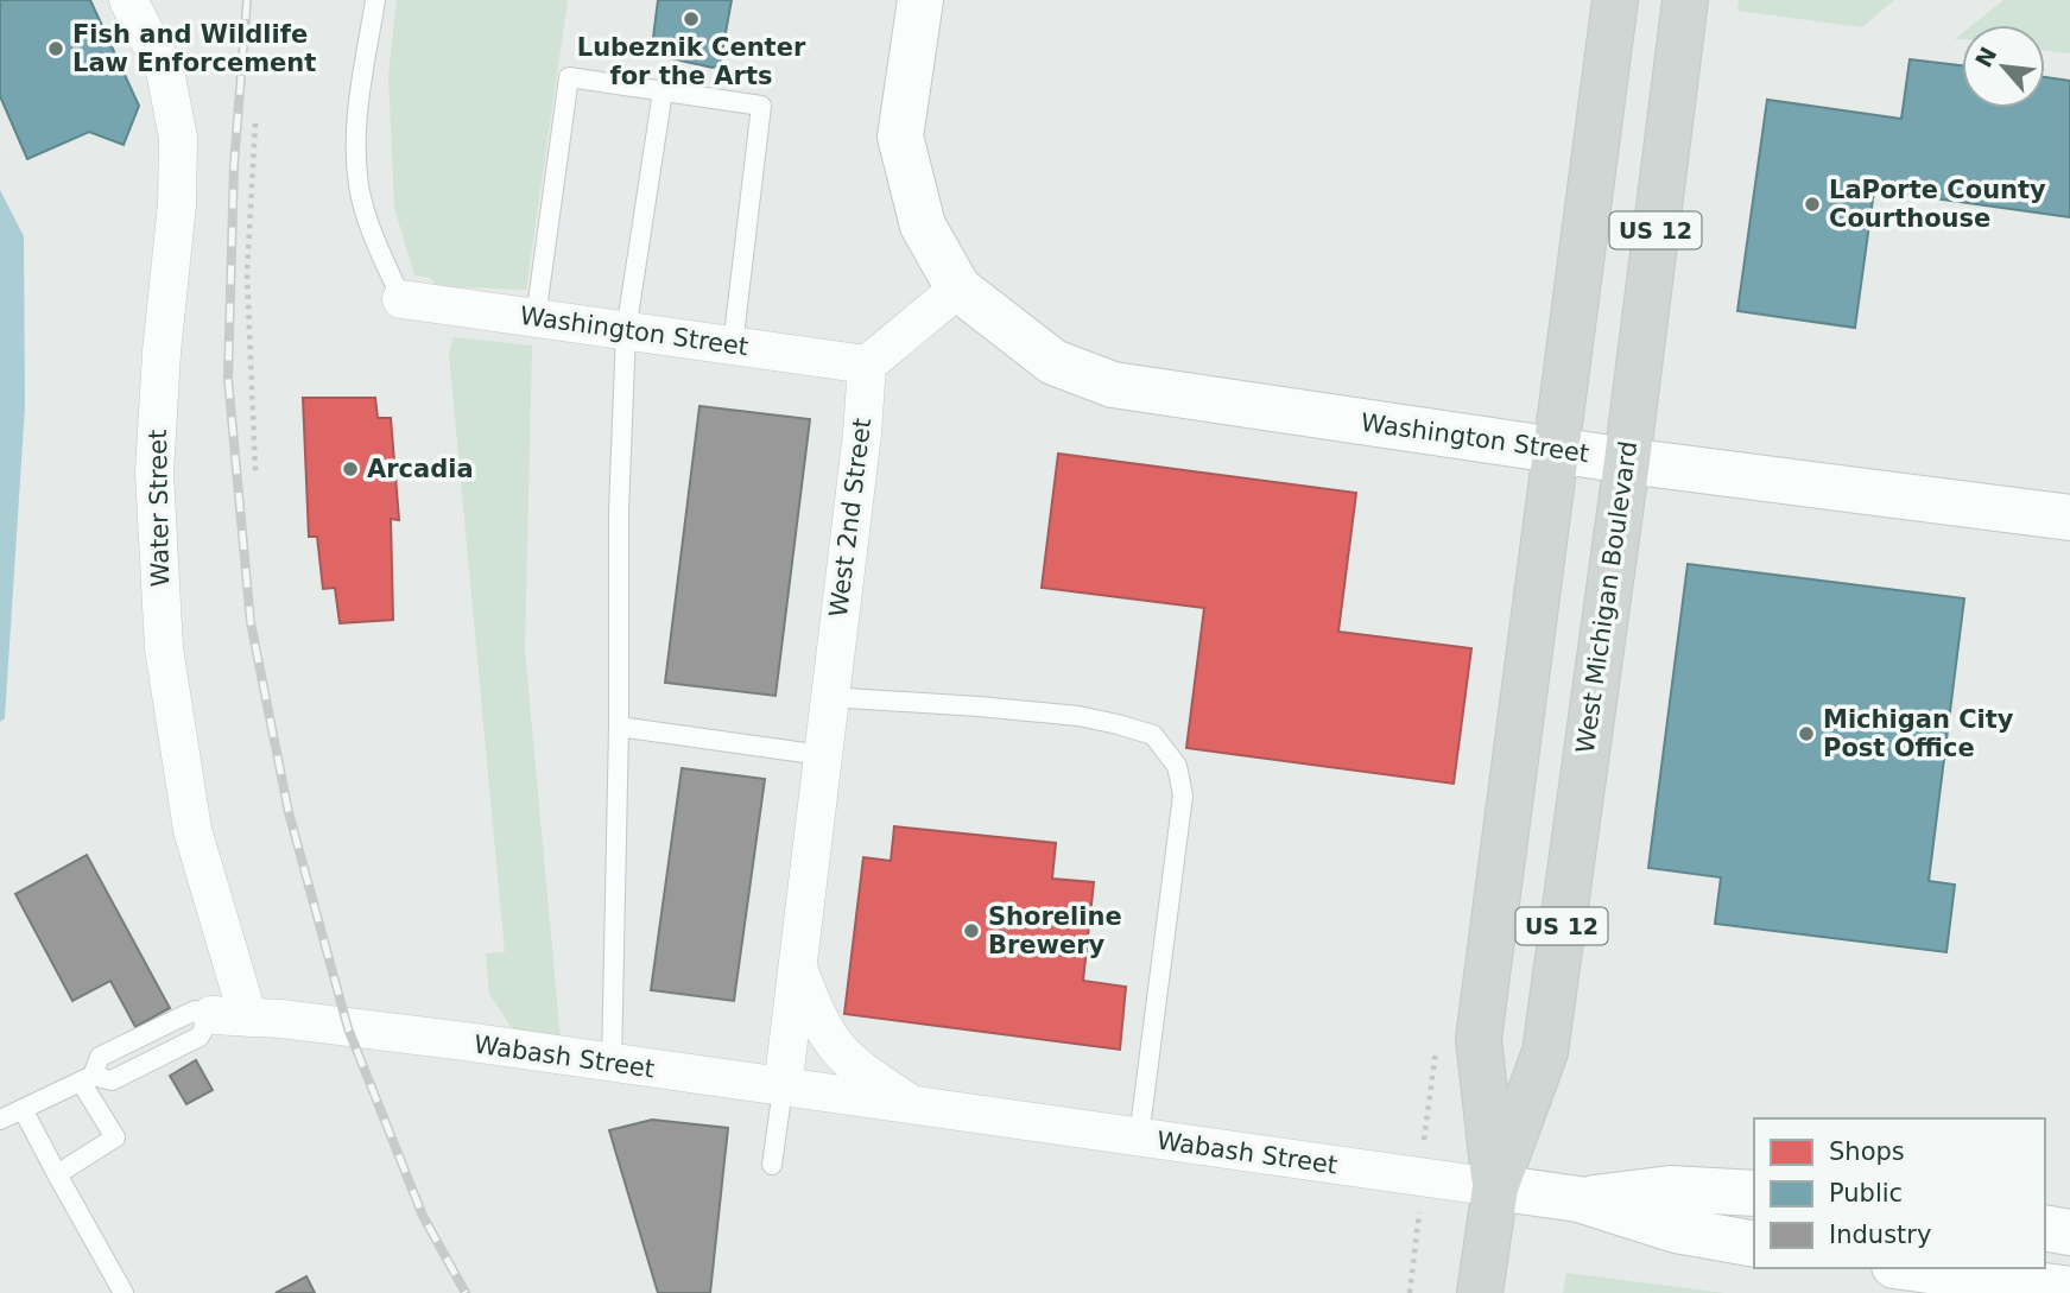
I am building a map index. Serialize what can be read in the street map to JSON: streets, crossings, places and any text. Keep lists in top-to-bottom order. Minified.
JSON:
{"streets":{"main road":["US 12","West Michigan Boulevard"],"street":["Washington Street","Water Street","West 2nd Street","Wabash Street"]},"crossings":[["Washington Street","West 2nd Street"],["Washington Street","West Michigan Boulevard"],["Water Street","Wabash Street"],["West 2nd Street","Wabash Street"],["West Michigan Boulevard","Wabash Street"]],"places":["Lubeznik Center for the Arts","Fish and Wildlife Law Enforcement","LaPorte County Courthouse","Arcadia","Michigan City Post Office","Shoreline Brewery"],"legend":["Shops","Public","Industry"],"north":"top left"}
